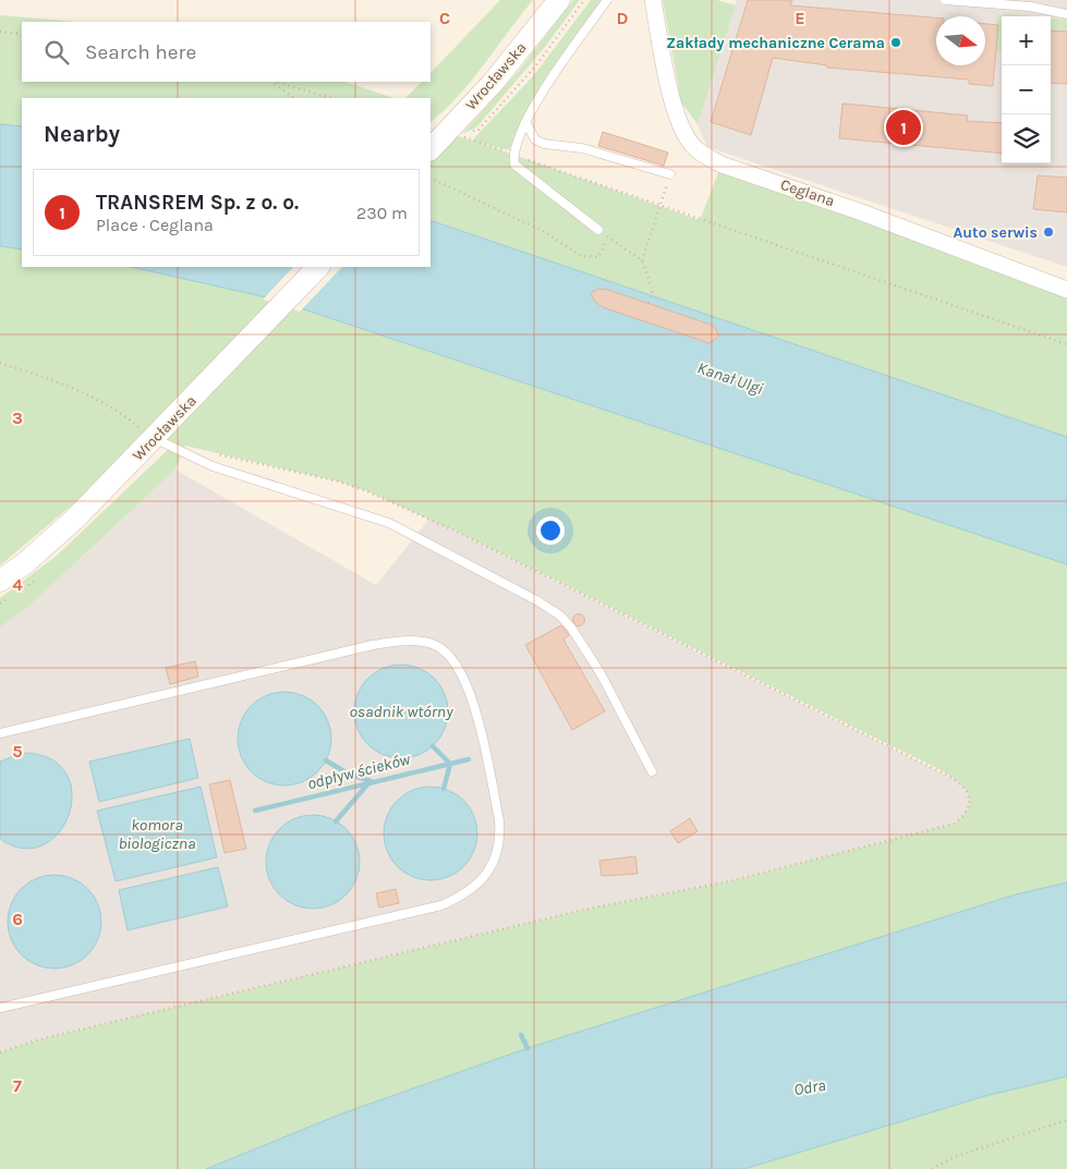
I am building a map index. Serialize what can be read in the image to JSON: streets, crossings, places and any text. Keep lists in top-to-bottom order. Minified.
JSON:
{"streets":{"main road":["Wrocławska"],"street":["Ceglana"]},"water":["Kanał Ulgi","osadnik wtórny","odpływ ścieków","komora biologiczna","Odra"],"places":["Zakłady mechaniczne Cerama","Auto serwis"],"north":"right","page":{"map_buttons":["+","−"],"search":"Search here","heading":"Nearby","pins":"1","list":[{"mark":"1","name":"TRANSREM Sp. z o. o.","note":"Place · Ceglana","value":"230 m"}]},"grid":{"columns":["C","D","E"],"rows":["3","4","5","6","7"]}}
